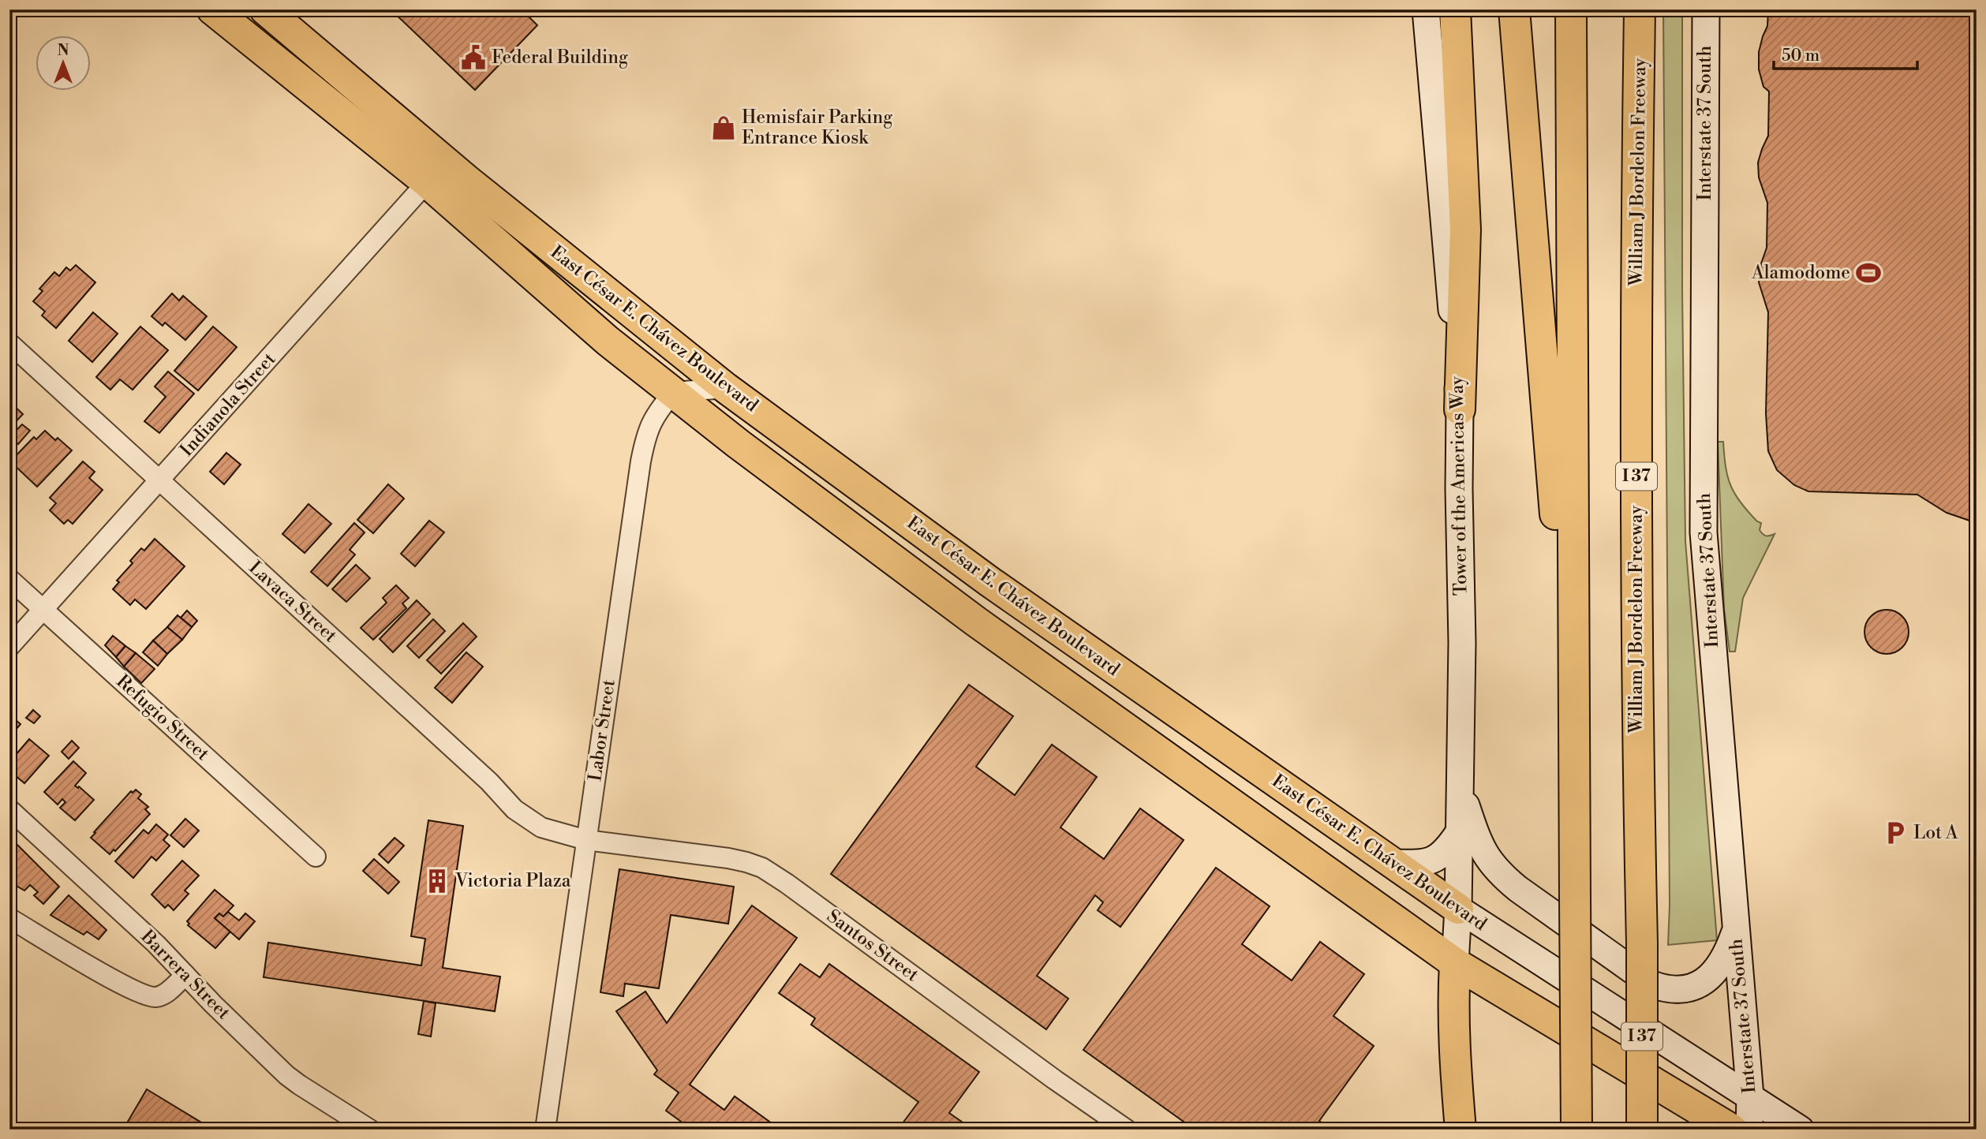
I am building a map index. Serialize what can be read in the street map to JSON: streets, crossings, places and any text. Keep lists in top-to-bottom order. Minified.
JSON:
{"streets":{"main road":["Interstate 37 South","William J Bordelon Freeway","East César E. Chávez Boulevard","I 37","Tower of the Americas Way"],"street":["Indianola Street","Lavaca Street","Refugio Street","Labor Street","Santos Street","Barrera Street"]},"crossings":[["Interstate 37 South","East César E. Chávez Boulevard"],["East César E. Chávez Boulevard","Indianola Street"],["East César E. Chávez Boulevard","Tower of the Americas Way"],["East César E. Chávez Boulevard","Labor Street"],["Indianola Street","Lavaca Street"],["Indianola Street","Refugio Street"],["Lavaca Street","Labor Street"],["Lavaca Street","Santos Street"],["Labor Street","Santos Street"]],"places":{"public building":["Federal Building"],"shop":["Hemisfair Parking Entrance Kiosk"],"sports":["Alamodome"],"parking":["Lot A"],"building":["Victoria Plaza"]},"scale_bar":"50 m","north":"top"}
